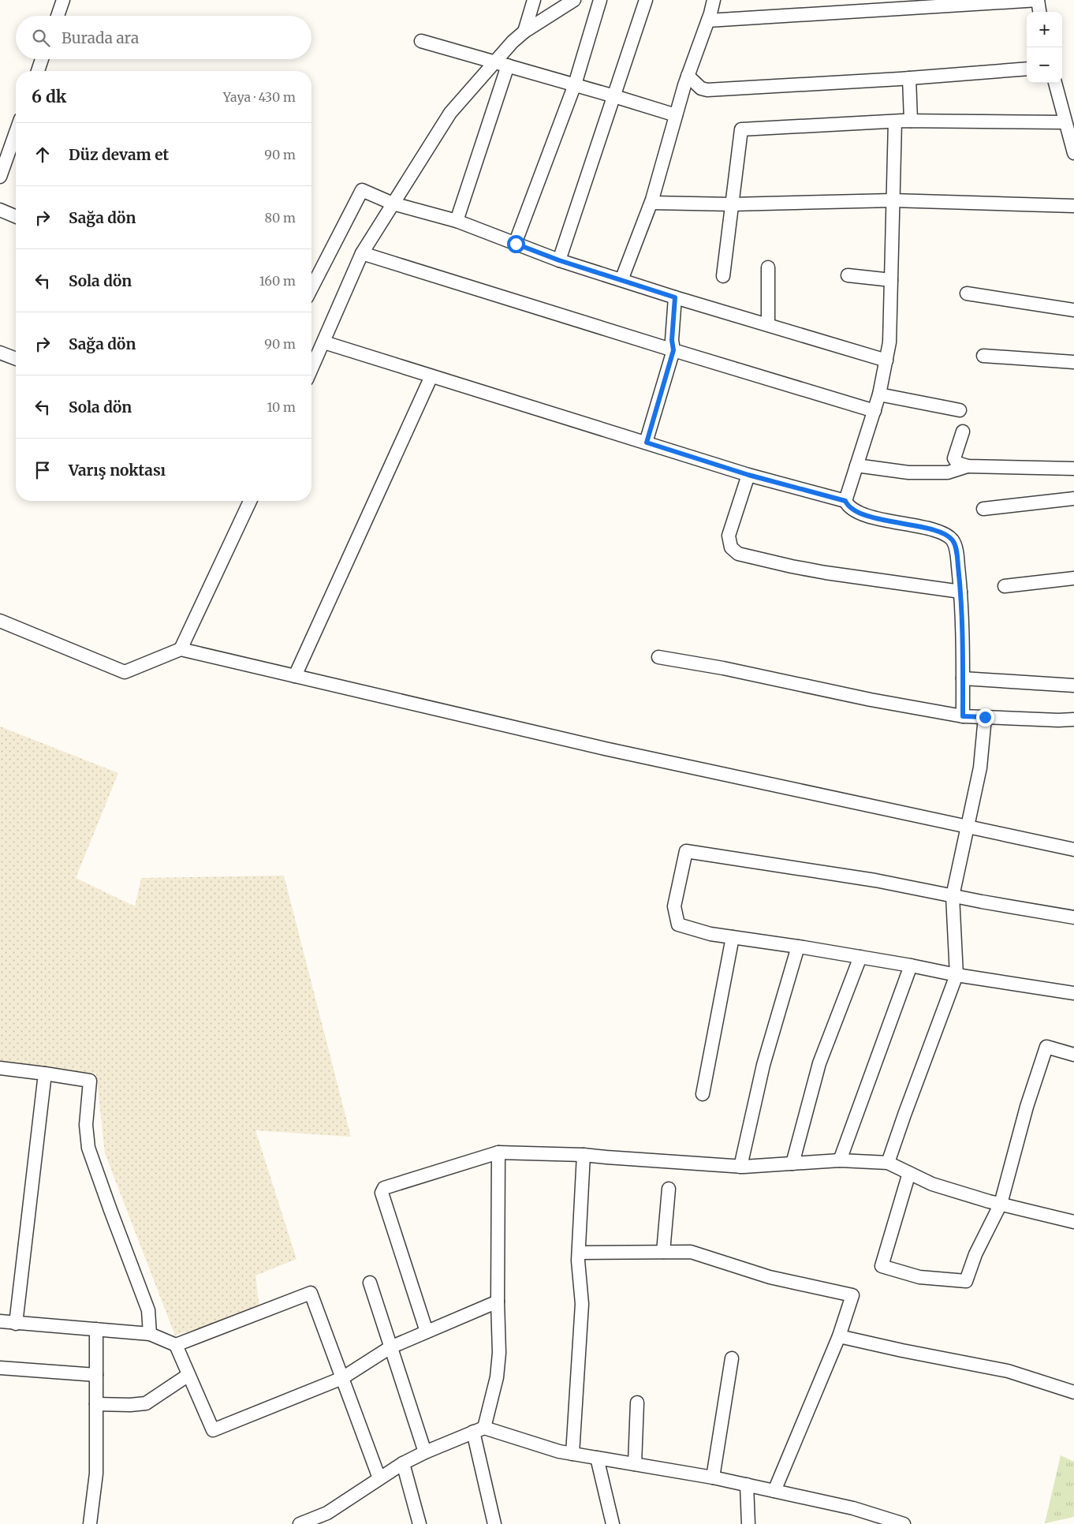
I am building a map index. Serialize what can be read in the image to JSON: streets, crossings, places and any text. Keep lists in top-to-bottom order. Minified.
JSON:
{"page":{"map_buttons":["+","−"],"search":"Burada ara","heading":["6 dk","Yaya · 430 m"],"list":[["Düz devam et","90 m"],["Sağa dön","80 m"],["Sola dön","160 m"],["Sağa dön","90 m"],["Sola dön","10 m"],"Varış noktası"]}}
